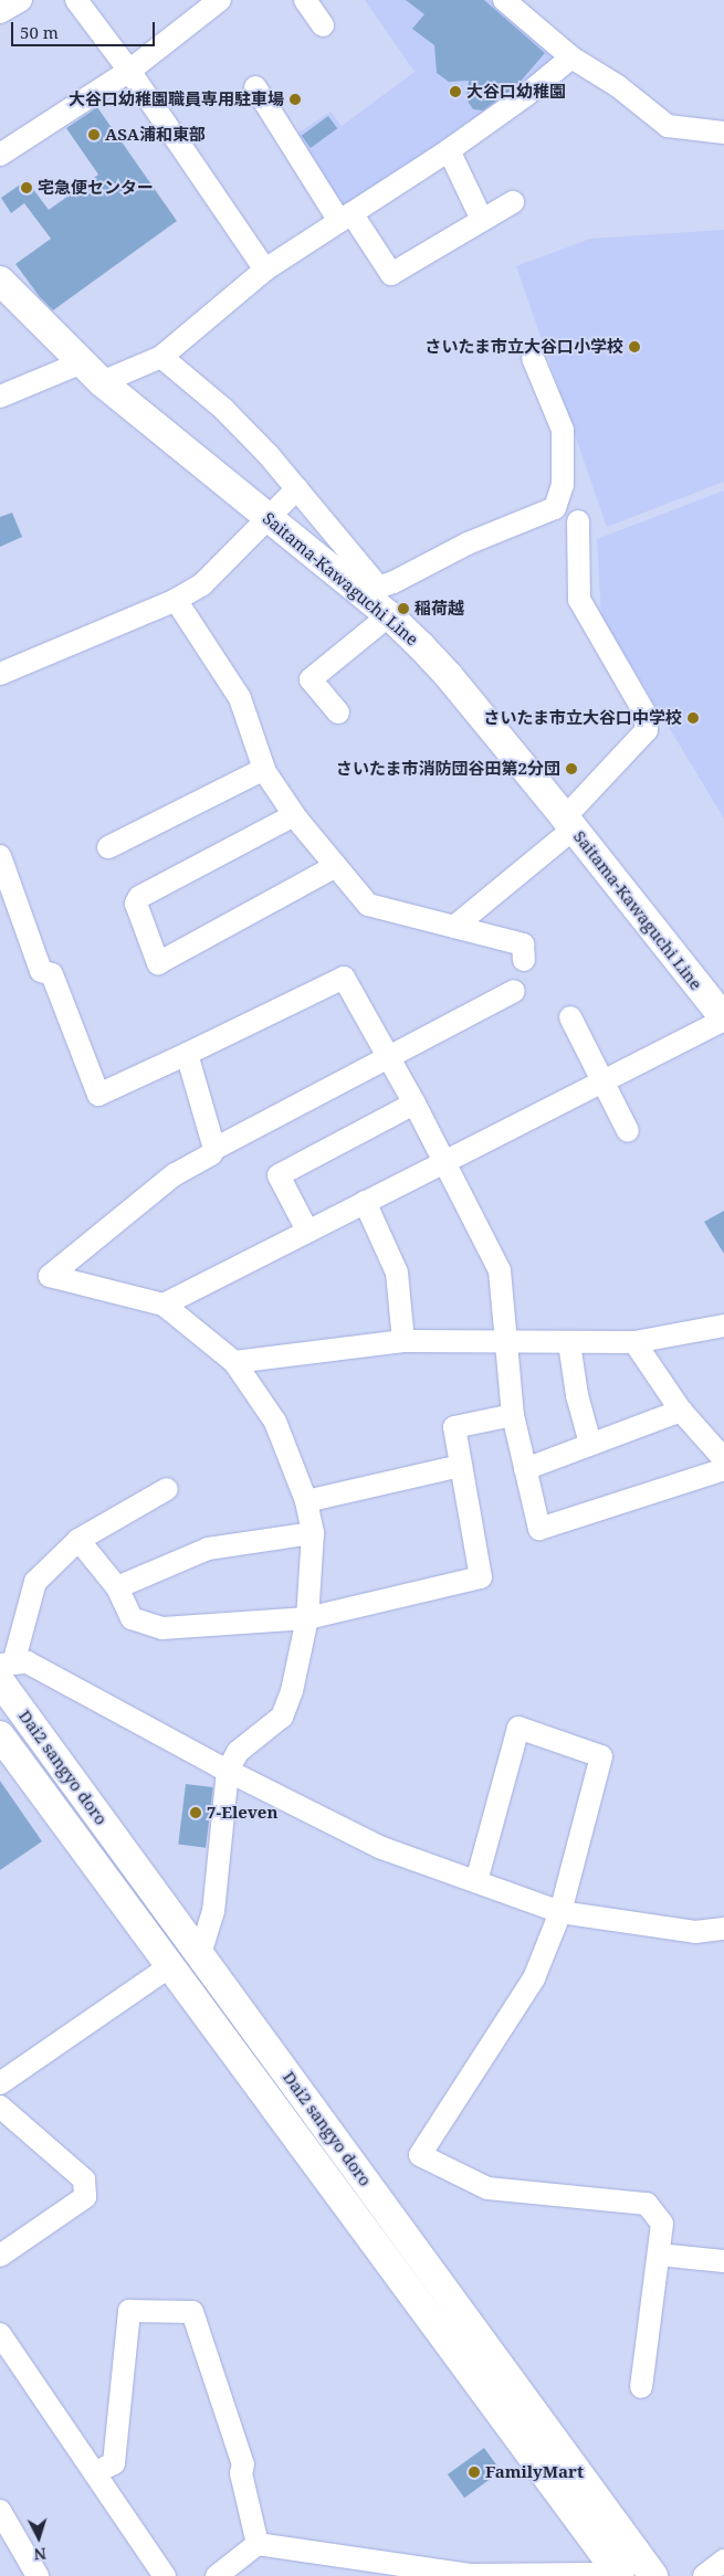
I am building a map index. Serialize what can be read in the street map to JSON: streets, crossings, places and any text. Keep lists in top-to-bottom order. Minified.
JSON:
{"streets":{"main road":["Saitama-Kawaguchi Line","Dai2 sangyo doro"]},"places":["大谷口幼稚園","大谷口幼稚園職員専用駐車場","ASA浦和東部","宅急便センター","さいたま市立大谷口小学校","稲荷越","さいたま市立大谷口中学校","さいたま市消防団谷田第2分団","7-Eleven","FamilyMart"],"scale_bar":"50 m","north":"bottom"}
